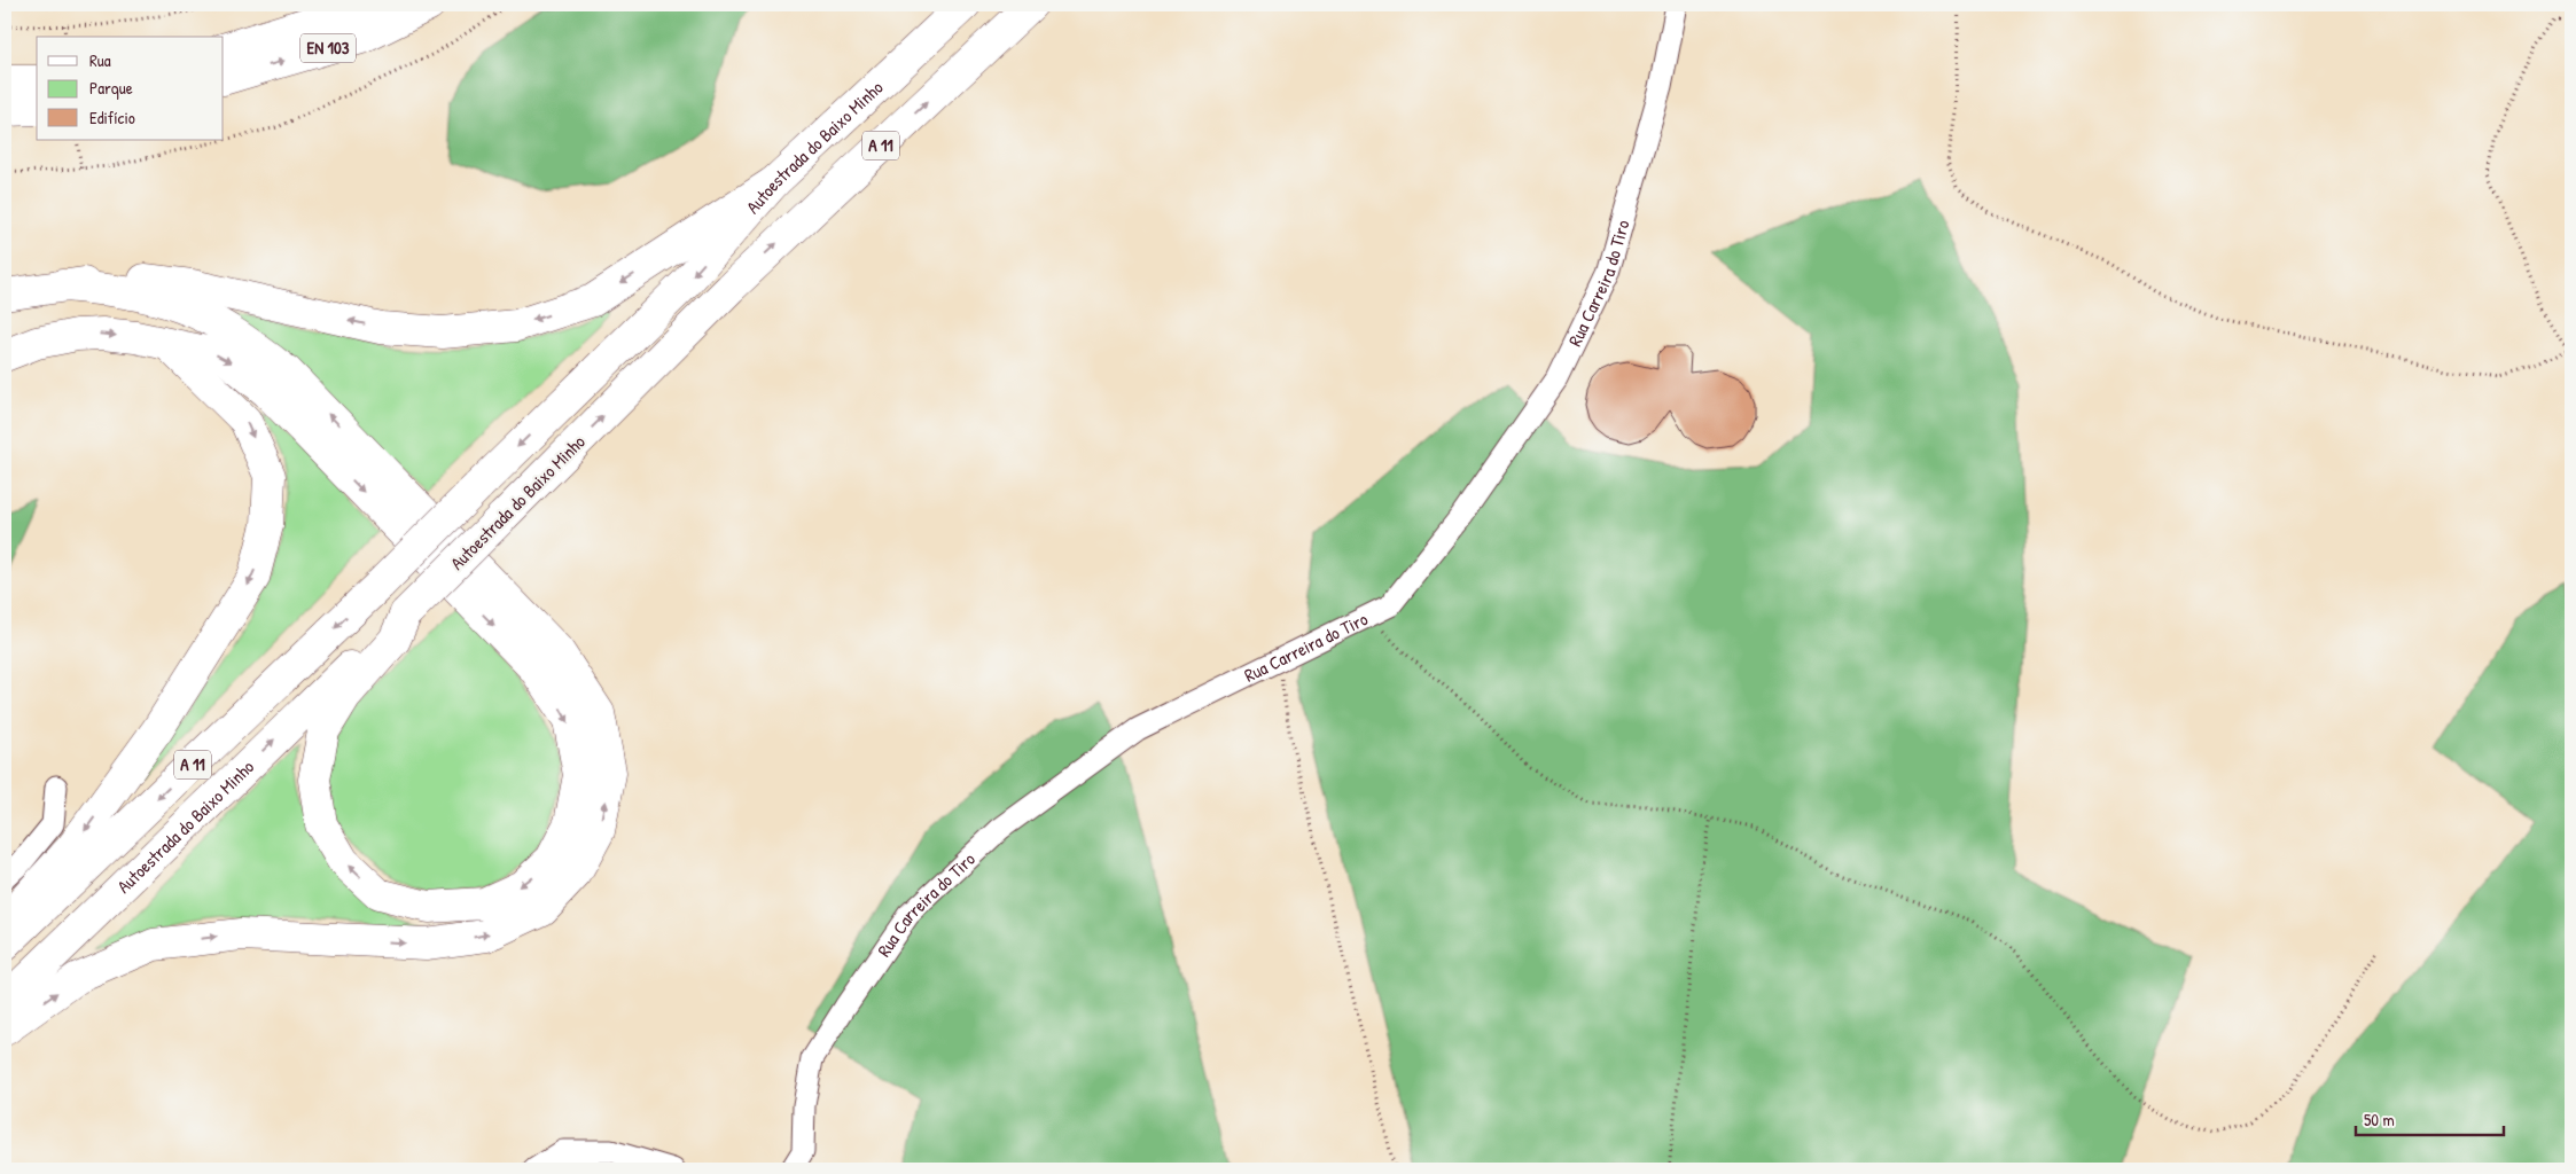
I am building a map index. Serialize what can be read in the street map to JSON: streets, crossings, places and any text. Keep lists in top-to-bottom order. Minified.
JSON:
{"streets":{"main road":["EN 103","A 11","Autoestrada do Baixo Minho"],"street":["Rua Carreira do Tiro"]},"legend":["Rua","Parque","Edifício"],"scale_bar":"50 m"}
